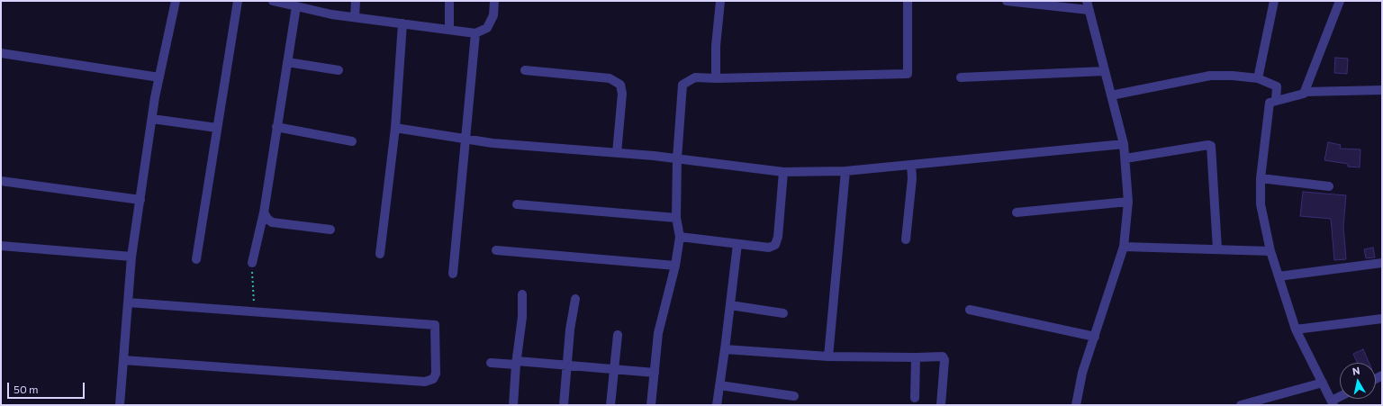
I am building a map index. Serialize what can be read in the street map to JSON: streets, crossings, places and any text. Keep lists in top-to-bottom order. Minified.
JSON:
{"scale_bar":"50 m","north":"top"}
